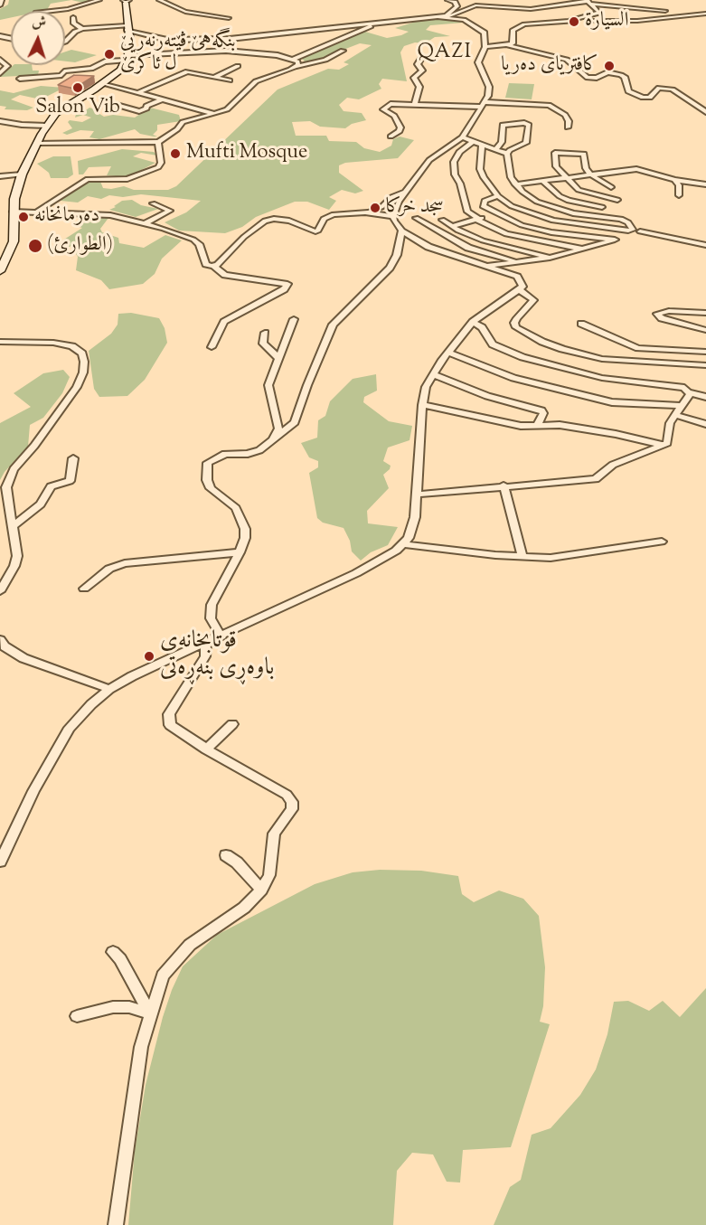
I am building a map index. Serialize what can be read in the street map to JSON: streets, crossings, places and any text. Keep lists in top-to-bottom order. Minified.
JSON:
{"districts":["QAZI"],"places":["السيارة","بنگەهێ ڤێتەرنەریێ ل ئاکرێ","کافتریای دەریا","Salon Vib","Mufti Mosque","سجد خركا","دەرمانخانە","(الطوارئ)","قوتابخانەی باوەڕی بنەڕەتی"],"north":"top"}
